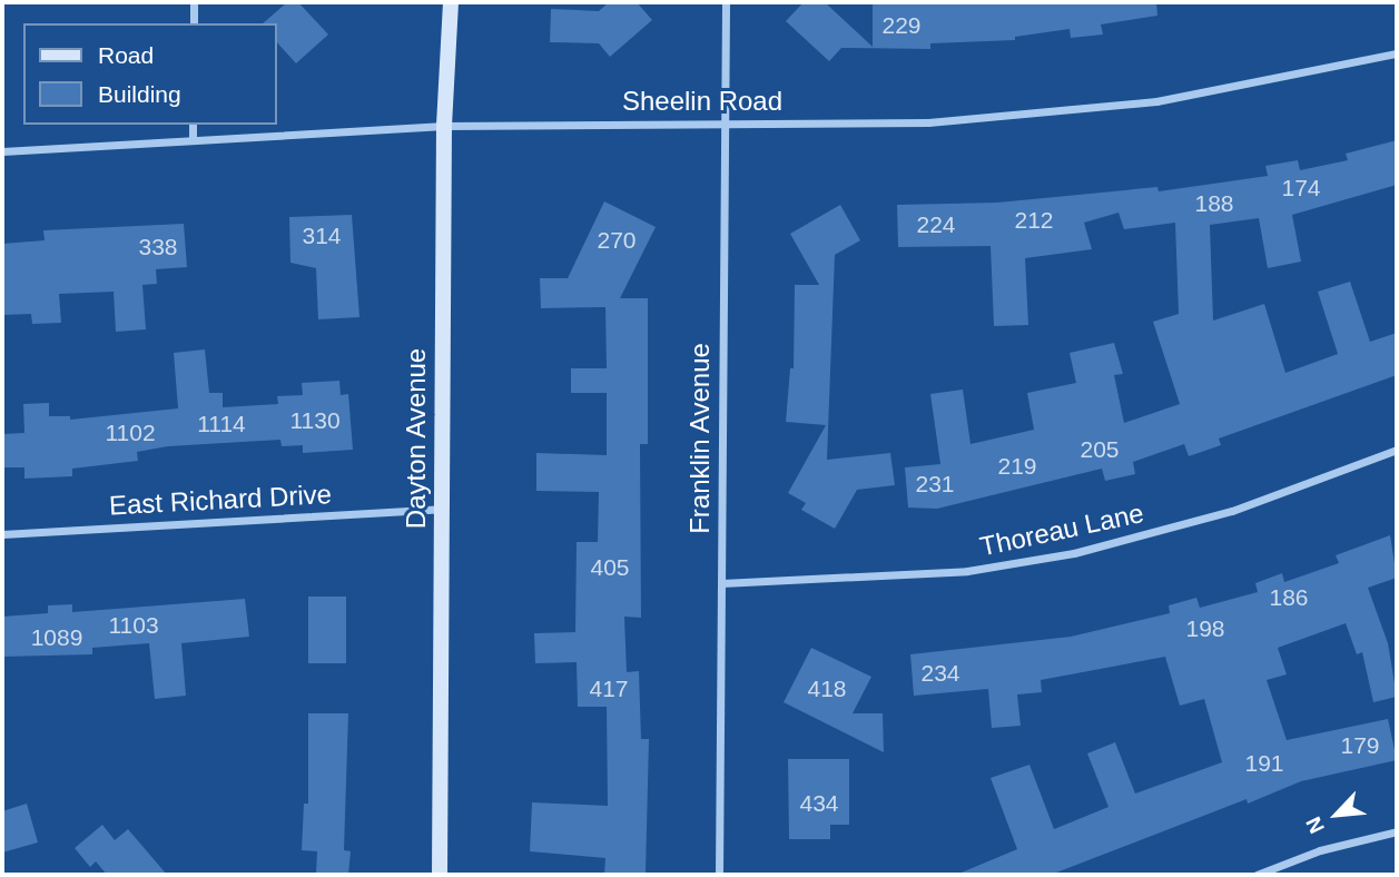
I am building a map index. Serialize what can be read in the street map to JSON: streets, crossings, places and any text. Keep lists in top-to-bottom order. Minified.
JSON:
{"streets":{"main road":["Dayton Avenue"],"street":["Sheelin Road","Franklin Avenue","East Richard Drive","Thoreau Lane"]},"crossings":[["Sheelin Road","Dayton Avenue"],["Sheelin Road","Franklin Avenue"],["Dayton Avenue","East Richard Drive"],["Franklin Avenue","Thoreau Lane"]],"house_numbers":["229","174","188","212","224","314","270","338","1130","1114","1102","205","219","231","405","186","1103","198","1089","234","417","418","179","191","434"],"legend":["Road","Building"],"north":"bottom left"}
